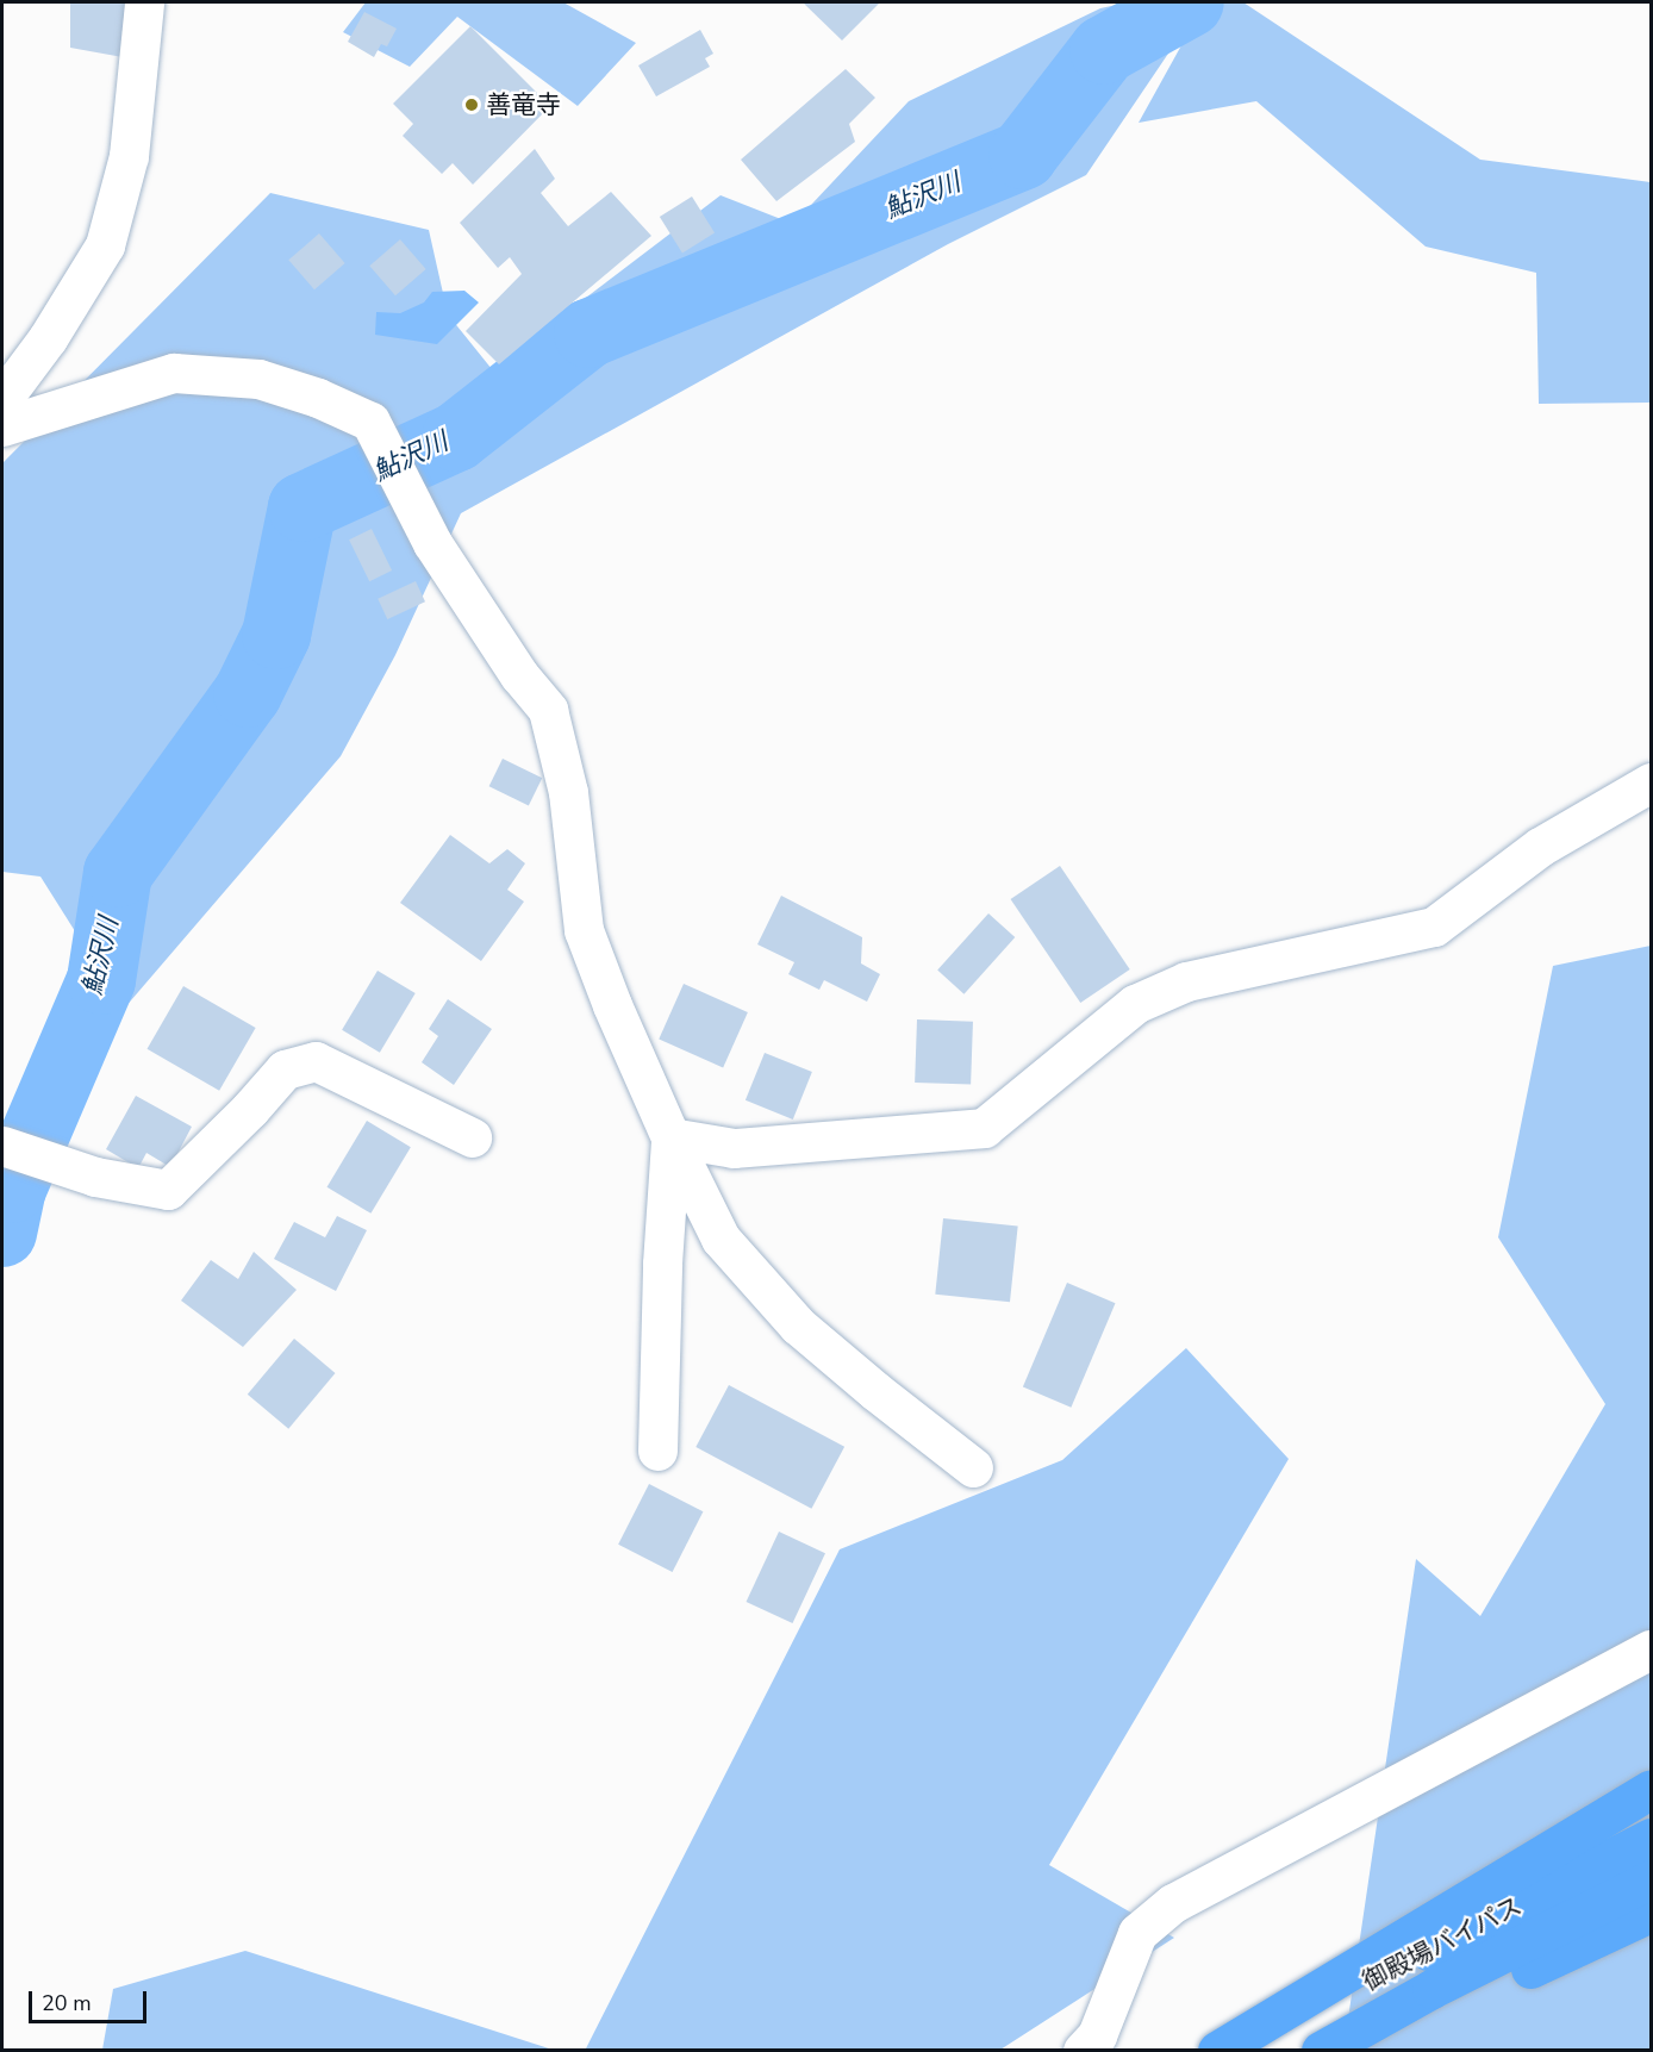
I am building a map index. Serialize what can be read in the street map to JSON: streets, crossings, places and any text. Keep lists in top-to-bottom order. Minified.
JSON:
{"streets":{"highway":["御殿場バイパス"]},"water":["鮎沢川"],"places":["善竜寺"],"scale_bar":"20 m"}
